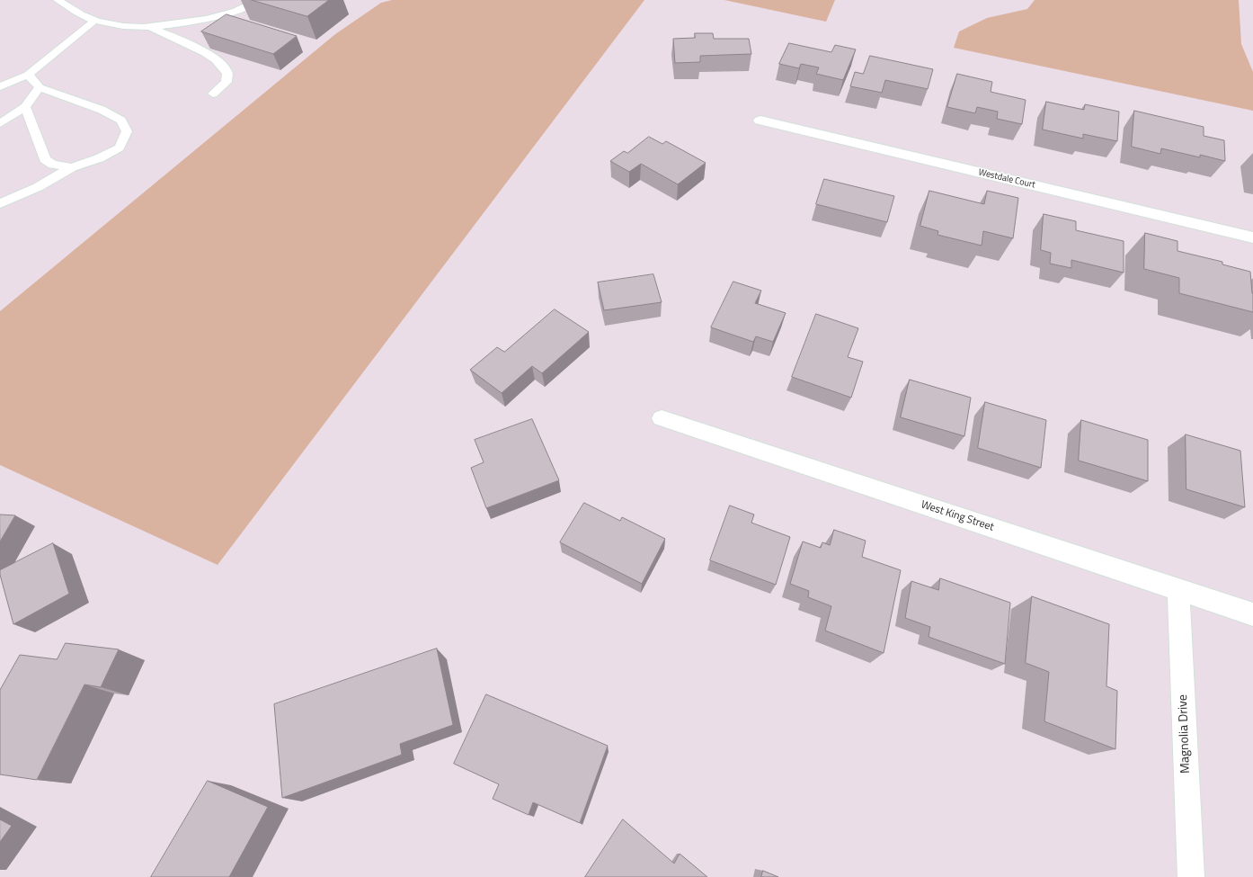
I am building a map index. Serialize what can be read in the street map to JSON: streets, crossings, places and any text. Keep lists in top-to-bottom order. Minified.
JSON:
{"streets":{"street":["Westdale Court","West King Street","Magnolia Drive"]},"crossings":[["West King Street","Magnolia Drive"]]}
